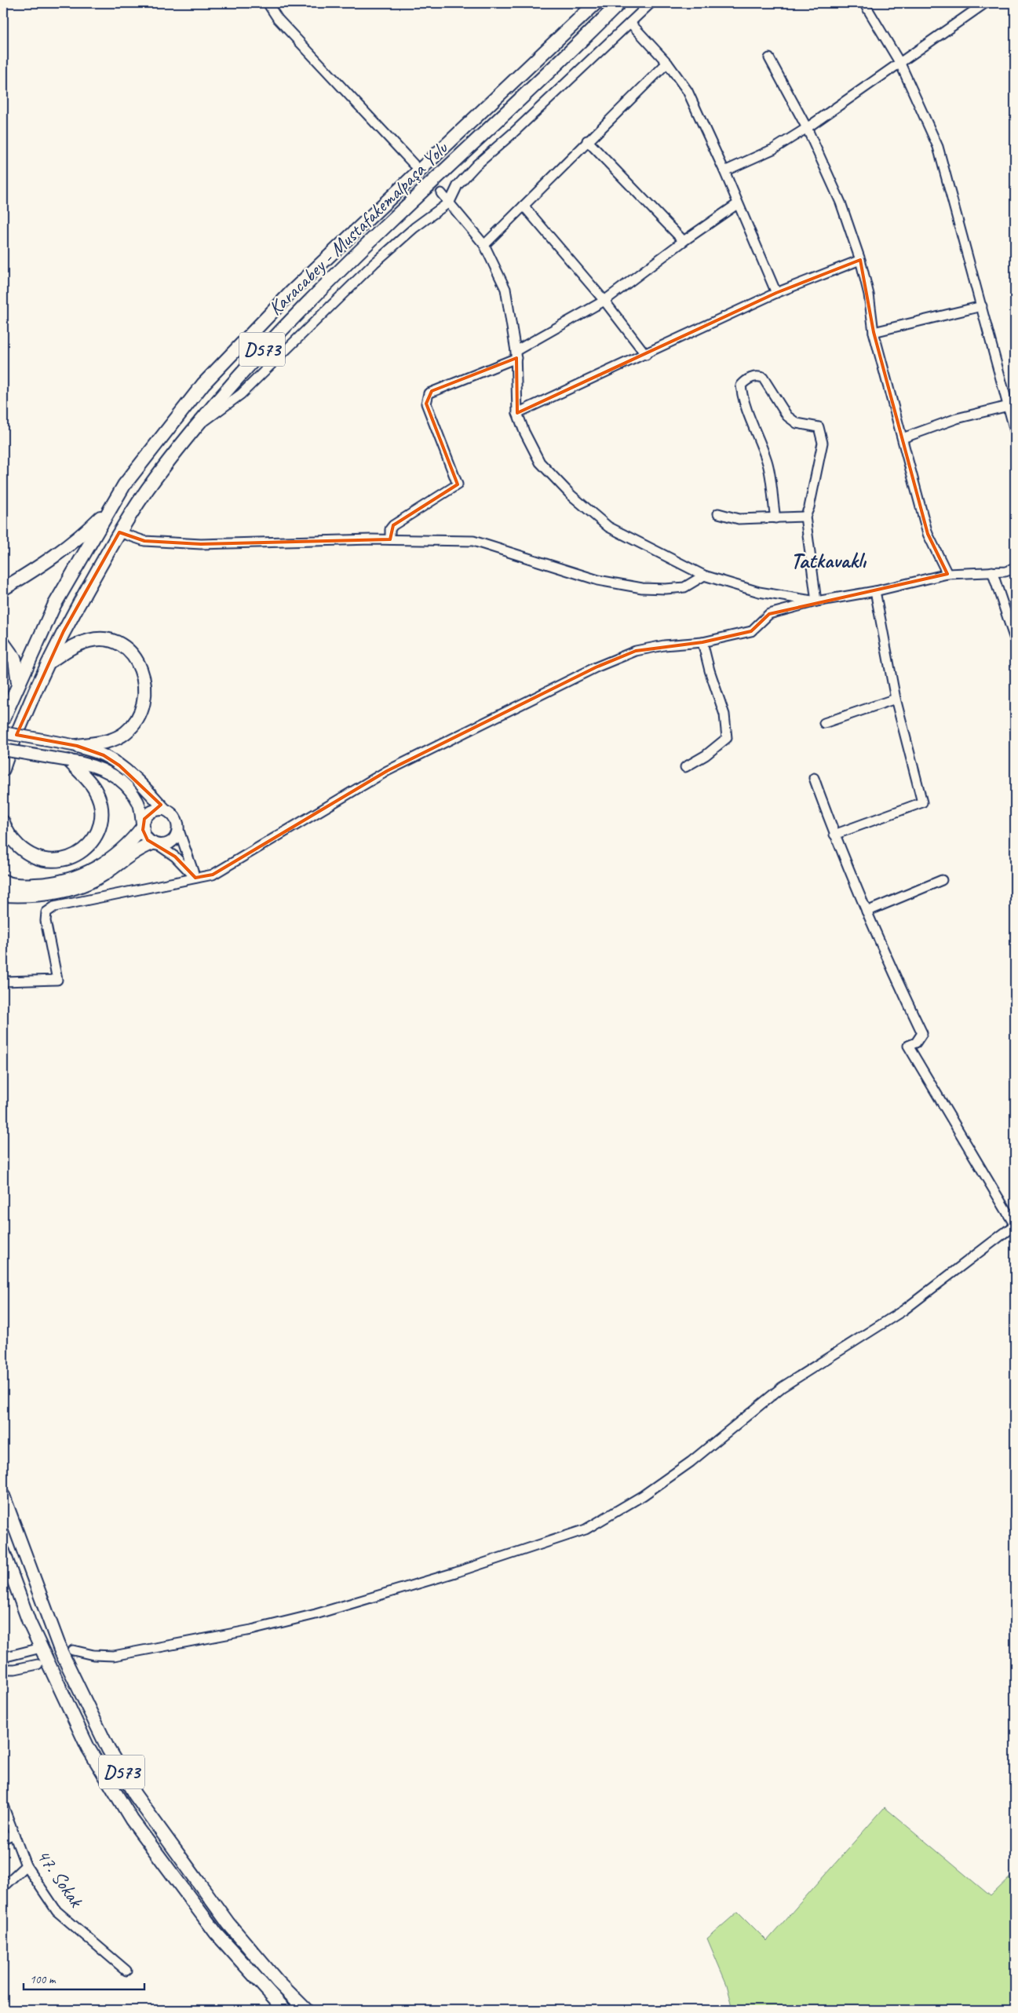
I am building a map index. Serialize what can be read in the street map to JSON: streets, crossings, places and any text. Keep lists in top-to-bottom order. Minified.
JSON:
{"streets":{"highway":["Karacabey - Mustafakemalpaşa Yolu","D573"],"street":["47. Sokak"]},"districts":["Tatkavaklı"],"scale_bar":"100 m"}
